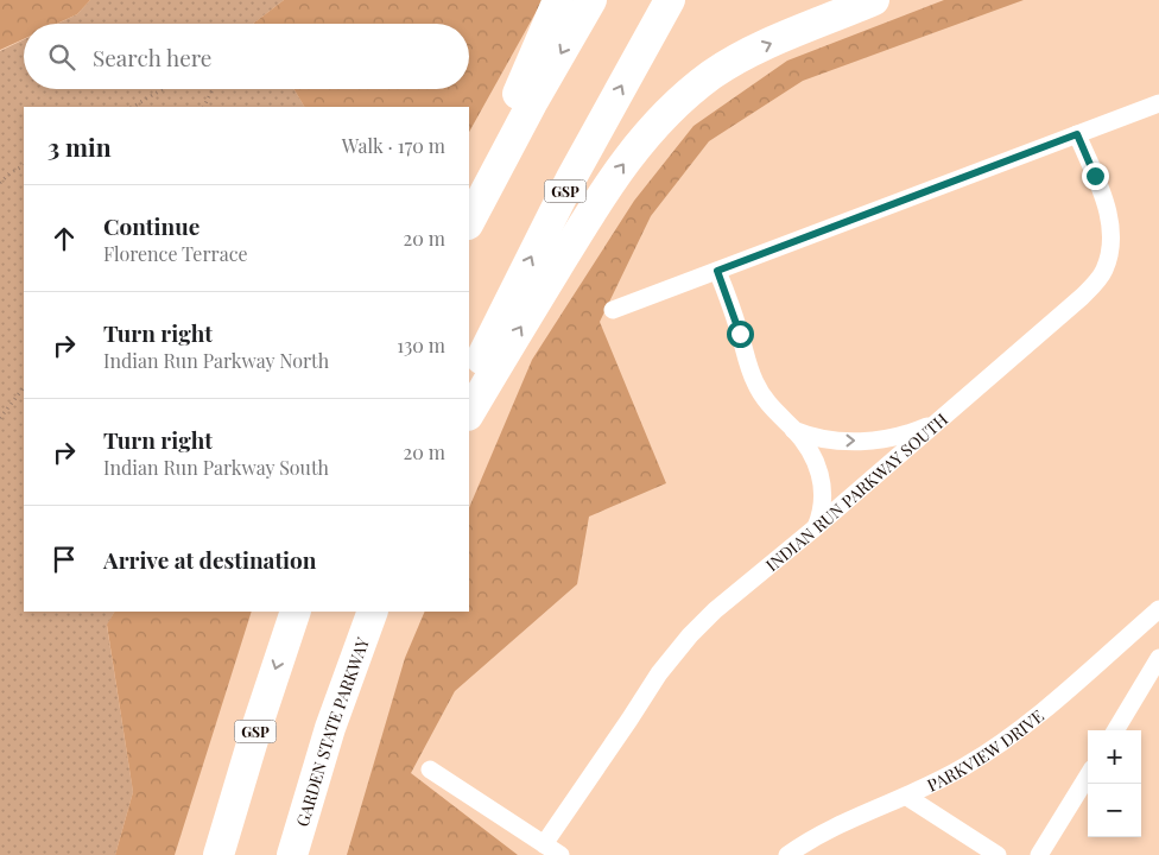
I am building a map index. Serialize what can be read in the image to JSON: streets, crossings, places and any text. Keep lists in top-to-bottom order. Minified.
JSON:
{"streets":{"highway":["GSP","GARDEN STATE PARKWAY"],"street":["INDIAN RUN PARKWAY SOUTH","PARKVIEW DRIVE"]},"page":{"search":"Search here","heading":["3 min","Walk · 170 m"],"list":[["Continue","Florence Terrace","20 m"],["Turn right","Indian Run Parkway North","130 m"],["Turn right","Indian Run Parkway South","20 m"],"Arrive at destination"],"map_buttons":["+","−"]}}
